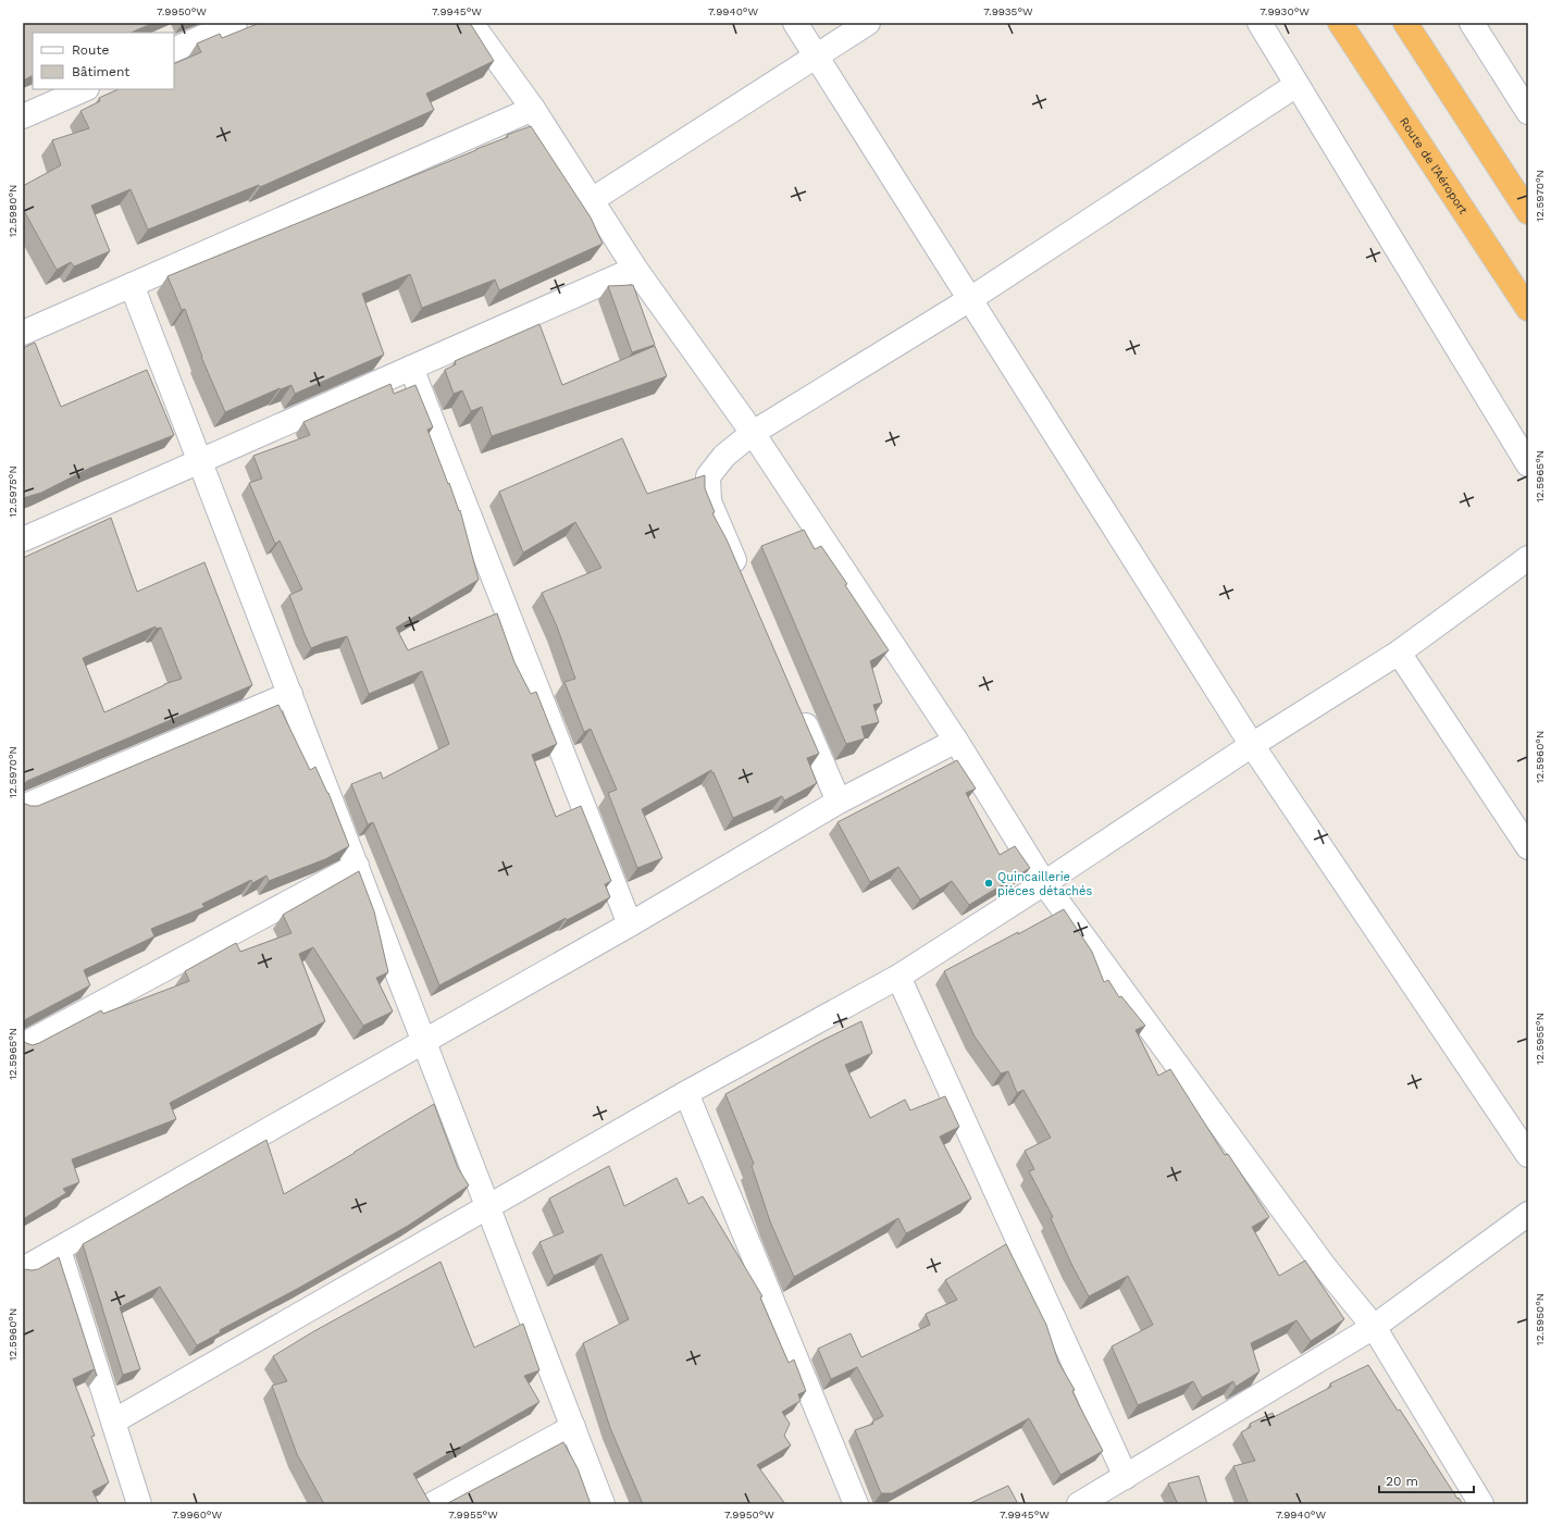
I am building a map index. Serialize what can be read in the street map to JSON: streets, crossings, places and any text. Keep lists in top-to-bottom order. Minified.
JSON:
{"streets":{"highway":["Route de l'Aéroport"]},"places":["Quincaillerie pièces détachés"],"legend":["Route","Bâtiment"],"scale_bar":"20 m","coordinates":["7.9950°W","7.9945°W","7.9940°W","7.9935°W","7.9930°W","12.5970°N","12.5980°N","12.5965°N","12.5975°N","12.5960°N","12.5955°N","12.5950°N","7.9960°W","7.9955°W"]}
